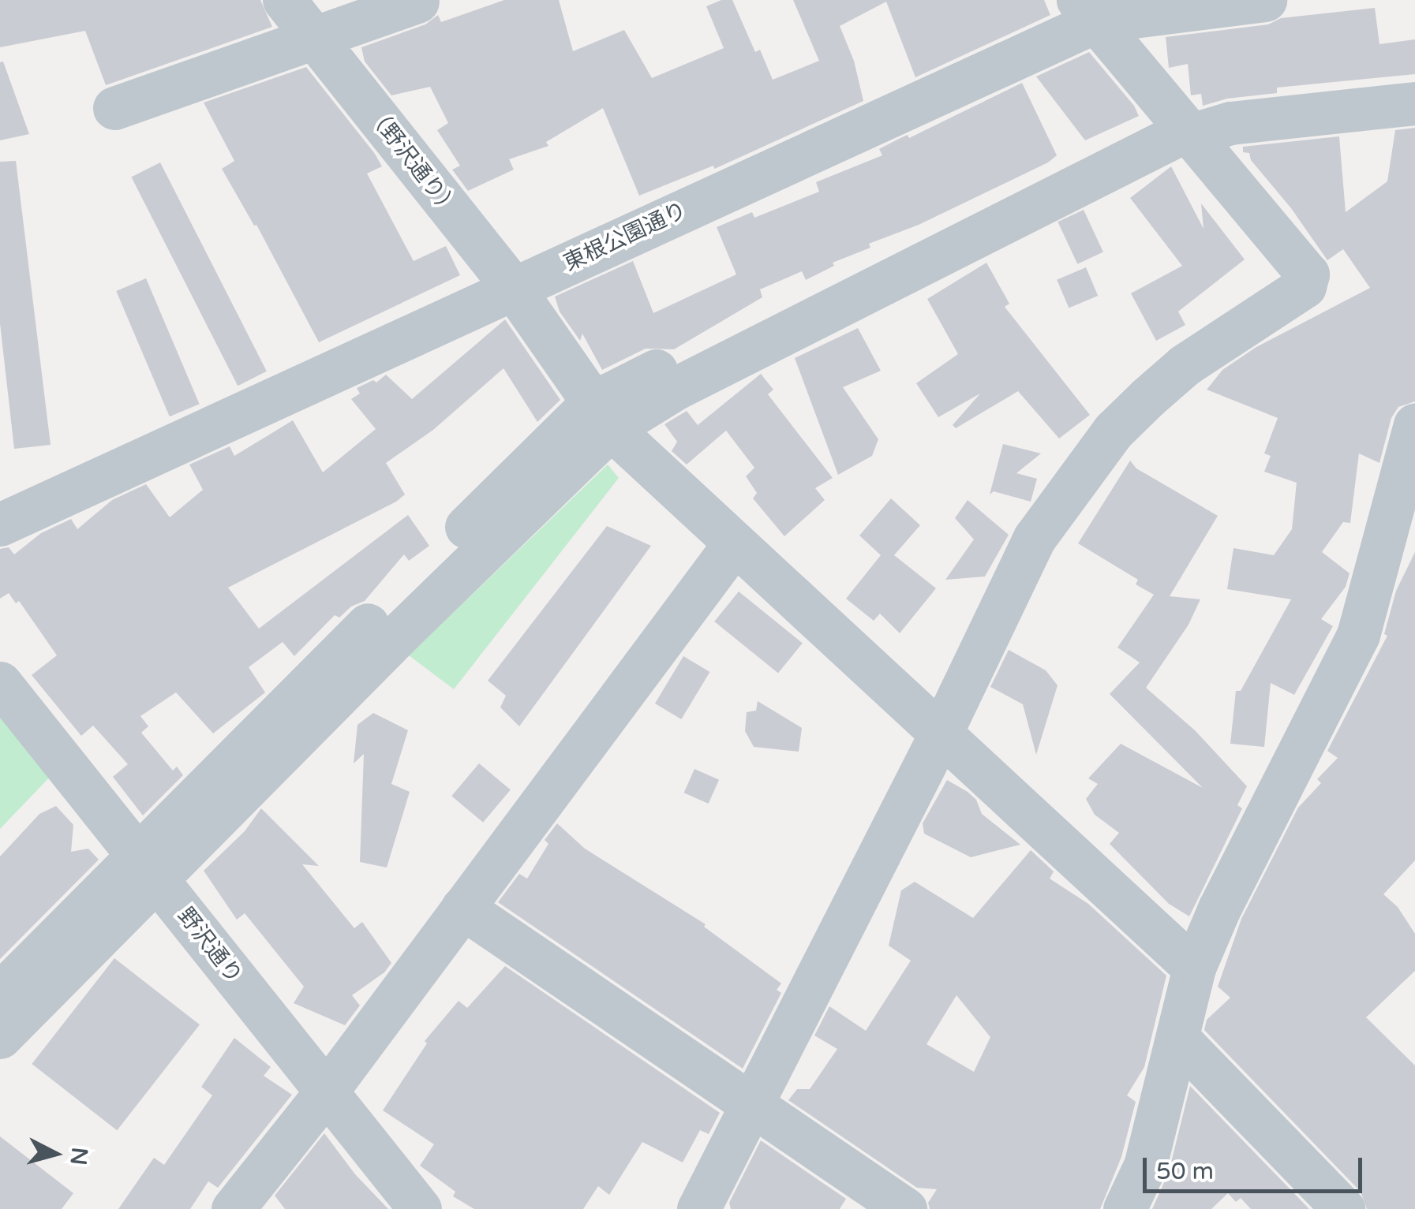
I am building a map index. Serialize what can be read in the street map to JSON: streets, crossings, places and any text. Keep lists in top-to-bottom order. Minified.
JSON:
{"streets":{"street":["（野沢通り）","東根公園通り","野沢通り"]},"crossings":[["（野沢通り）","東根公園通り"]],"scale_bar":"50 m","north":"right"}
